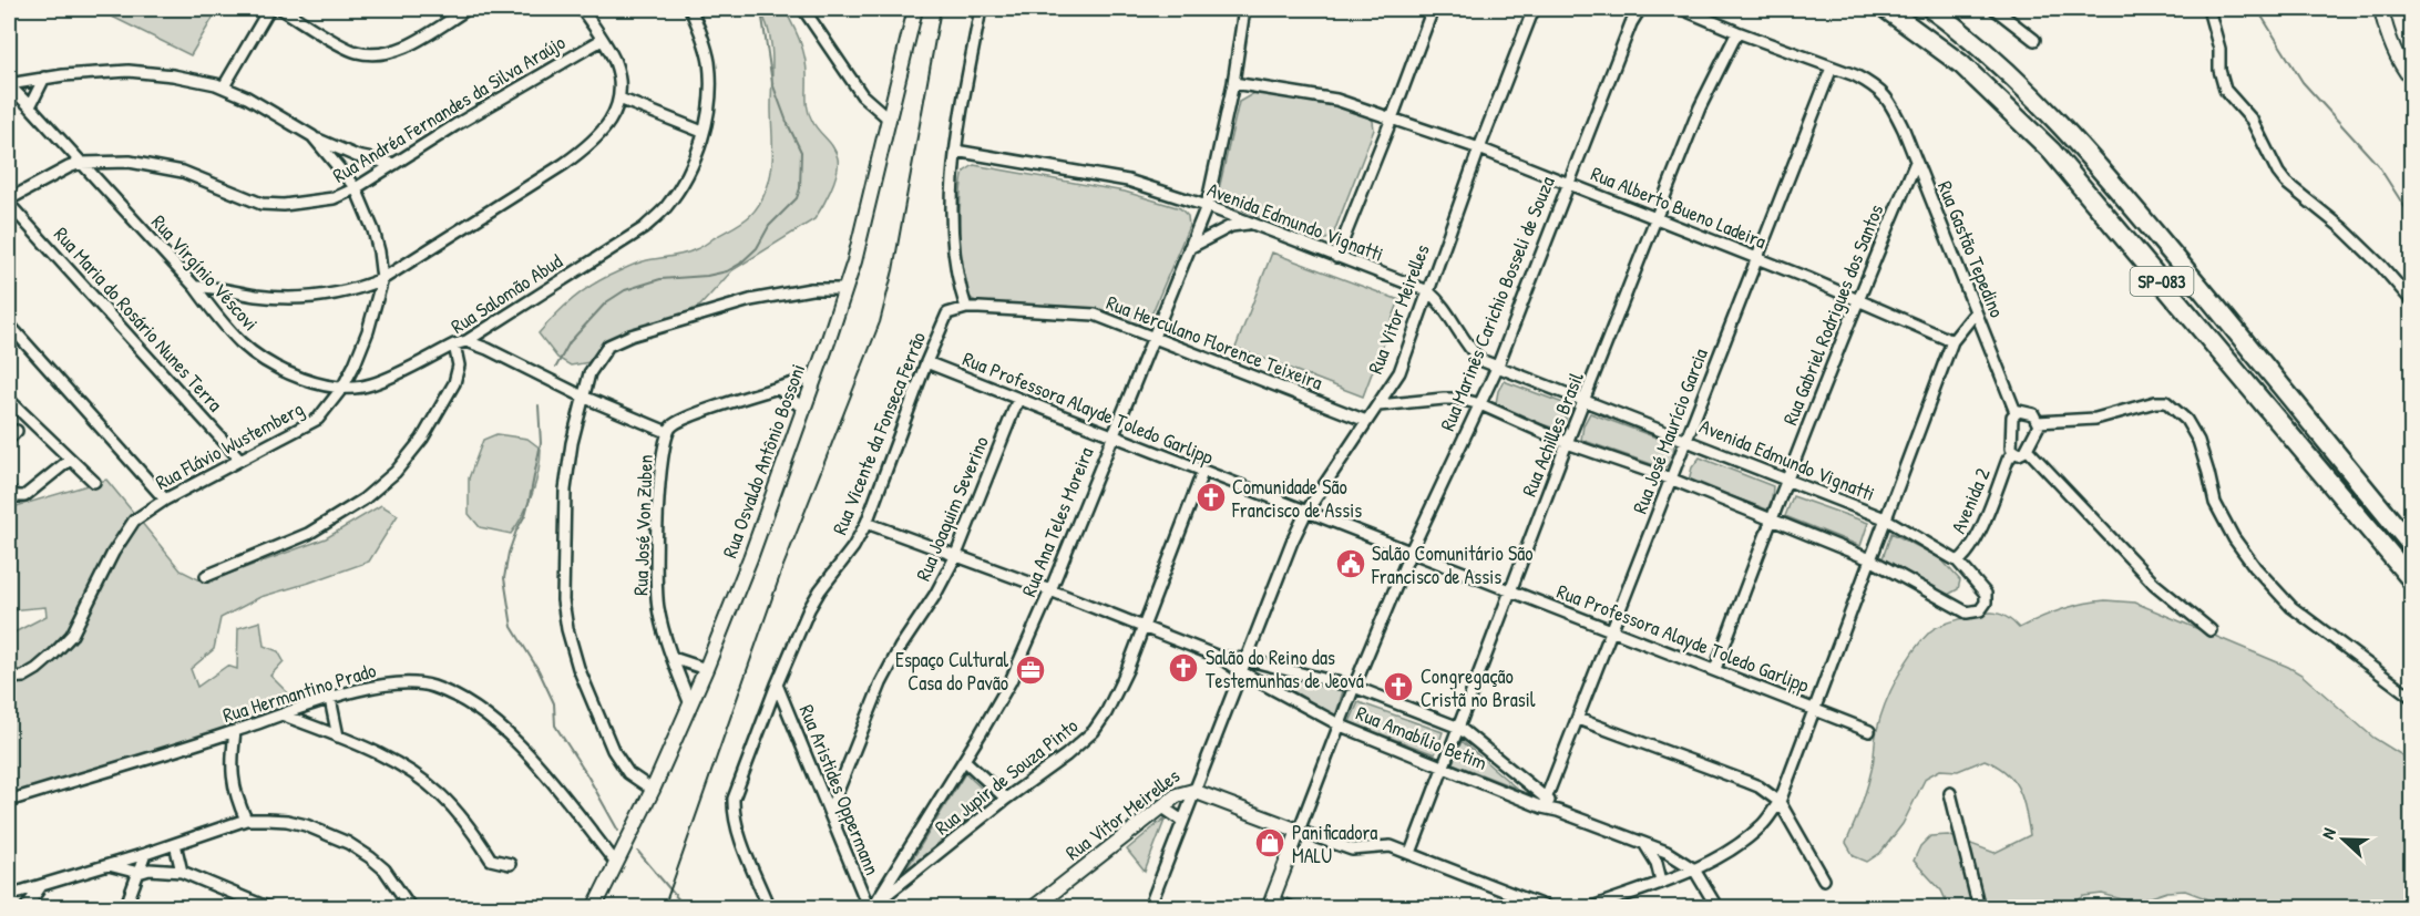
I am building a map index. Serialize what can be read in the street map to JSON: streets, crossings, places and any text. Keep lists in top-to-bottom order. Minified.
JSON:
{"streets":{"highway":["SP-083"],"street":["Rua Andréa Fernandes da Silva Araújo","Rua Alberto Bueno Ladeira","Avenida Edmundo Vignatti","Rua Gastão Tepedino","Rua Virgínio Véscovi","Rua Salomão Abud","Rua Marinês Carichio Bosseli de Souza","Rua Vitor Meirelles","Rua Gabriel Rodrigues dos Santos","Rua Maria do Rosário Nunes Terra","Rua Herculano Florence Teixeira","Rua Professora Alayde Toledo Garlipp","Rua José Maurício Garcia","Rua Vicente da Fonseca Ferrão","Rua Achilles Brasil","Rua Flávio Wustemberg","Rua Osvaldo Antônio Bossoni","Avenida 2","Rua Joaquim Severino","Rua Ana Teles Moreira","Rua José Von Zuben","Rua Hermantino Prado","Rua Amabílio Betim","Rua Jupir de Souza Pinto","Rua Aristides Oppermann"]},"crossings":[["Rua Andréa Fernandes da Silva Araújo","Rua Virgínio Véscovi"],["Rua Andréa Fernandes da Silva Araújo","Rua Maria do Rosário Nunes Terra"],["Rua Andréa Fernandes da Silva Araújo","Rua Flávio Wustemberg"],["Rua Alberto Bueno Ladeira","Rua Marinês Carichio Bosseli de Souza"],["Rua Alberto Bueno Ladeira","Rua Vitor Meirelles"],["Rua Alberto Bueno Ladeira","Rua Gabriel Rodrigues dos Santos"],["Rua Alberto Bueno Ladeira","Rua José Maurício Garcia"],["Rua Alberto Bueno Ladeira","Rua Achilles Brasil"],["Rua Alberto Bueno Ladeira","Rua Ana Teles Moreira"],["Avenida Edmundo Vignatti","Rua Marinês Carichio Bosseli de Souza"],["Avenida Edmundo Vignatti","Rua Vitor Meirelles"],["Avenida Edmundo Vignatti","Rua Gabriel Rodrigues dos Santos"],["Avenida Edmundo Vignatti","Rua José Maurício Garcia"],["Avenida Edmundo Vignatti","Rua Achilles Brasil"],["Avenida Edmundo Vignatti","Avenida 2"],["Avenida Edmundo Vignatti","Rua Ana Teles Moreira"],["Rua Gastão Tepedino","Rua Gabriel Rodrigues dos Santos"],["Rua Gastão Tepedino","Rua José Maurício Garcia"],["Rua Virgínio Véscovi","Rua Salomão Abud"],["Rua Virgínio Véscovi","Rua Flávio Wustemberg"],["Rua Marinês Carichio Bosseli de Souza","Rua Professora Alayde Toledo Garlipp"],["Rua Marinês Carichio Bosseli de Souza","Rua Amabílio Betim"],["Rua Vitor Meirelles","Rua Herculano Florence Teixeira"],["Rua Vitor Meirelles","Rua Professora Alayde Toledo Garlipp"],["Rua Vitor Meirelles","Rua Amabílio Betim"],["Rua Gabriel Rodrigues dos Santos","Rua Professora Alayde Toledo Garlipp"],["Rua Maria do Rosário Nunes Terra","Rua Flávio Wustemberg"],["Rua Herculano Florence Teixeira","Rua Vicente da Fonseca Ferrão"],["Rua Herculano Florence Teixeira","Rua Ana Teles Moreira"],["Rua Professora Alayde Toledo Garlipp","Rua José Maurício Garcia"],["Rua Professora Alayde Toledo Garlipp","Rua Vicente da Fonseca Ferrão"],["Rua Professora Alayde Toledo Garlipp","Rua Achilles Brasil"],["Rua Professora Alayde Toledo Garlipp","Rua Joaquim Severino"],["Rua Professora Alayde Toledo Garlipp","Rua Ana Teles Moreira"],["Rua Professora Alayde Toledo Garlipp","Rua Jupir de Souza Pinto"],["Rua José Maurício Garcia","Rua Amabílio Betim"],["Rua Vicente da Fonseca Ferrão","Rua Aristides Oppermann"],["Rua Achilles Brasil","Rua Amabílio Betim"],["Rua Osvaldo Antônio Bossoni","Rua José Von Zuben"],["Rua Osvaldo Antônio Bossoni","Rua Hermantino Prado"],["Rua Joaquim Severino","Rua Aristides Oppermann"],["Rua Ana Teles Moreira","Rua Jupir de Souza Pinto"],["Rua Ana Teles Moreira","Rua Aristides Oppermann"],["Rua Jupir de Souza Pinto","Rua Aristides Oppermann"]],"places":{"church":["Comunidade São Francisco de Assis","Salão do Reino das Testemunhas de Jeová","Congregação Cristã no Brasil"],"public building":["Salão Comunitário São Francisco de Assis"],"office":["Espaço Cultural Casa do Pavão"],"shop":["Panificadora MALU"]},"north":"left"}
